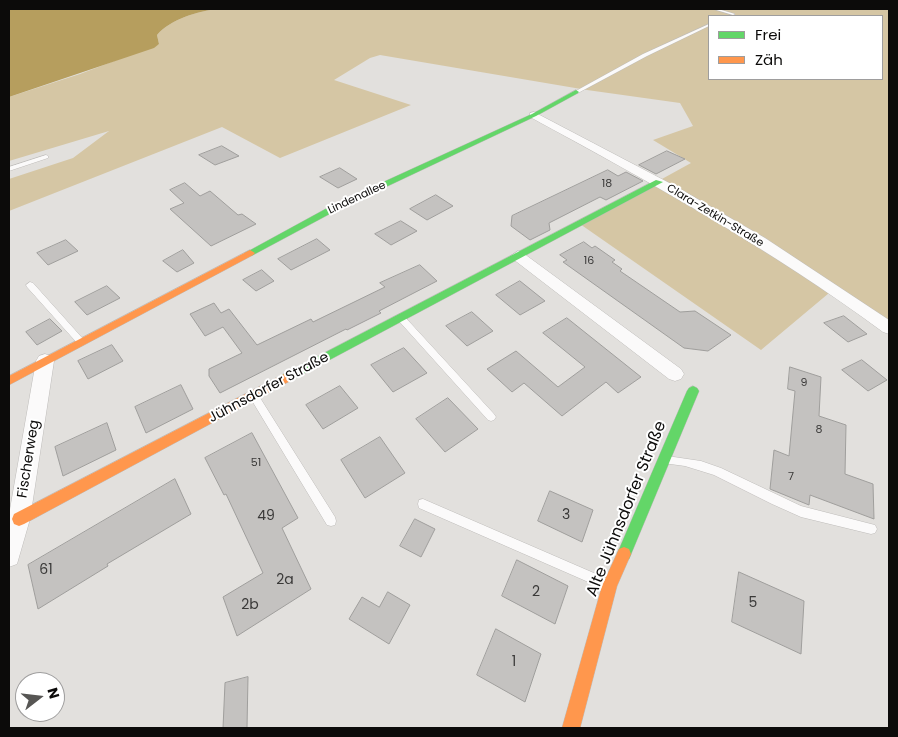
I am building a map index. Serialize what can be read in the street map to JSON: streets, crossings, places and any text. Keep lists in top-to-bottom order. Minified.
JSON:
{"streets":{"street":["Lindenallee","Clara-Zetkin-Straße","Jühnsdorfer Straße","Fischerweg","Alte Jühnsdorfer Straße"]},"crossings":[["Lindenallee","Clara-Zetkin-Straße"],["Lindenallee","Fischerweg"],["Clara-Zetkin-Straße","Jühnsdorfer Straße"],["Jühnsdorfer Straße","Fischerweg"]],"house_numbers":["18","16","9","8","51","7","3","49","61","2a","2","5","2b","1"],"legend":["Frei","Zäh"],"north":"right"}
